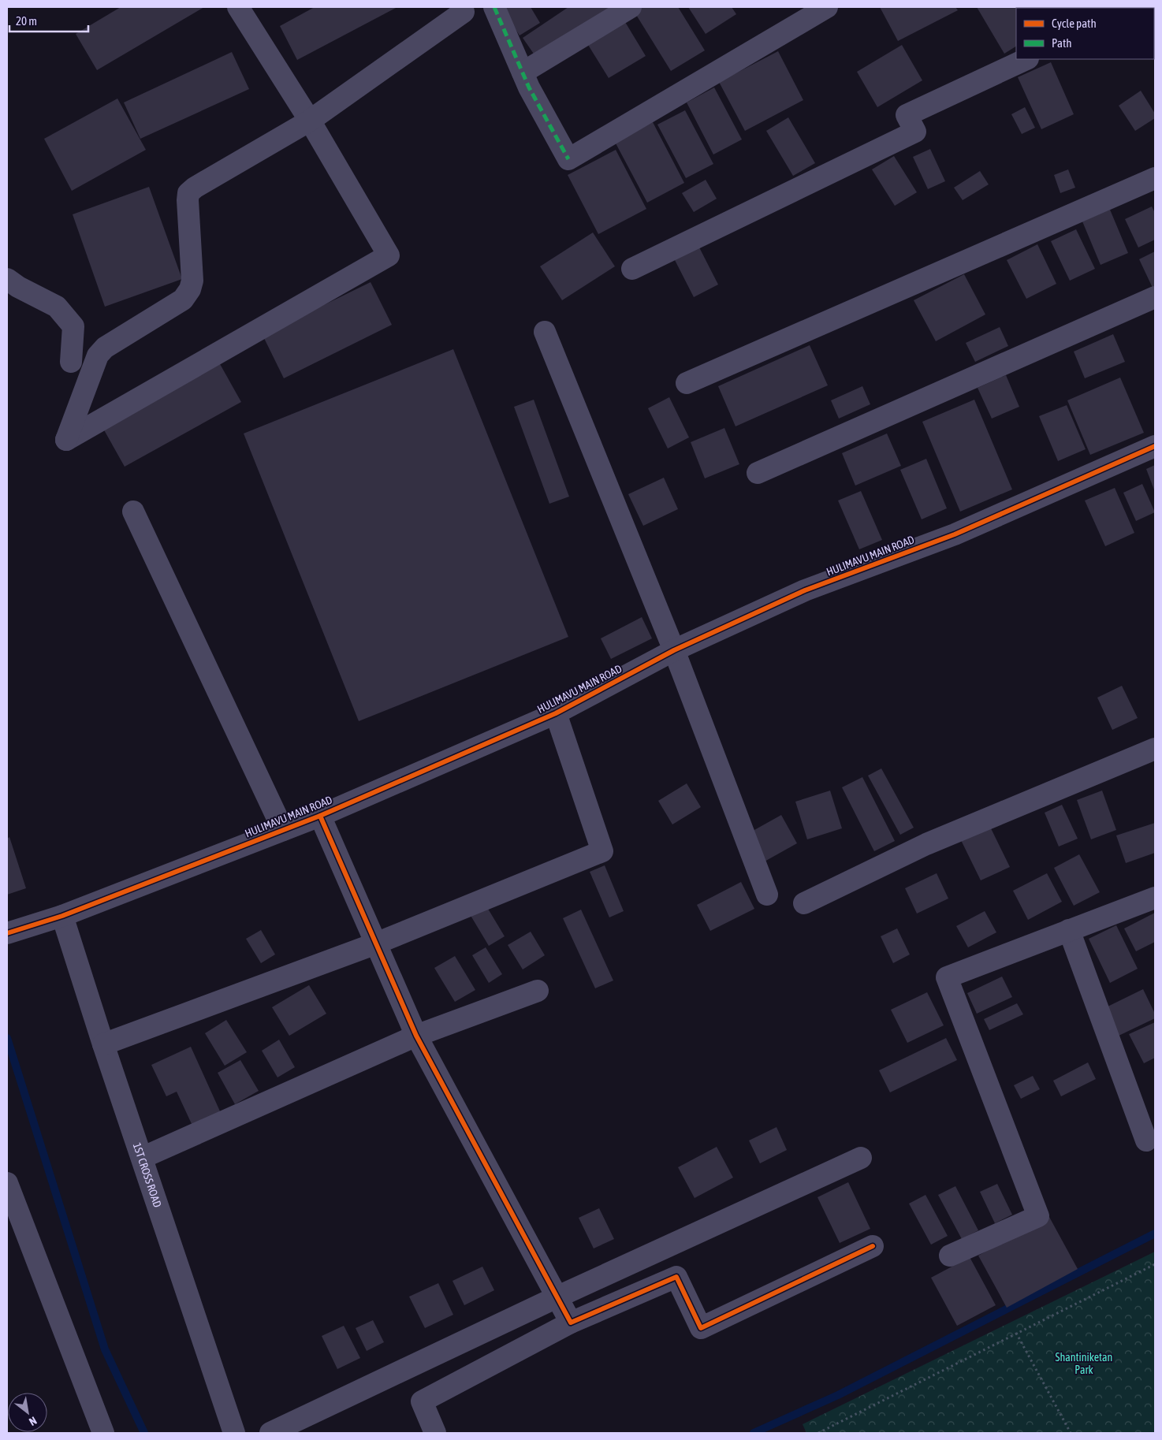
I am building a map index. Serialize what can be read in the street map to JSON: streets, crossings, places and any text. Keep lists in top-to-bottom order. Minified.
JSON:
{"streets":{"street":["HULIMAVU MAIN ROAD","1ST CROSS ROAD"]},"crossings":[["HULIMAVU MAIN ROAD","1ST CROSS ROAD"]],"parks":["Shantiniketan Park"],"legend":["Cycle path","Path"],"scale_bar":"20 m","north":"bottom right"}
